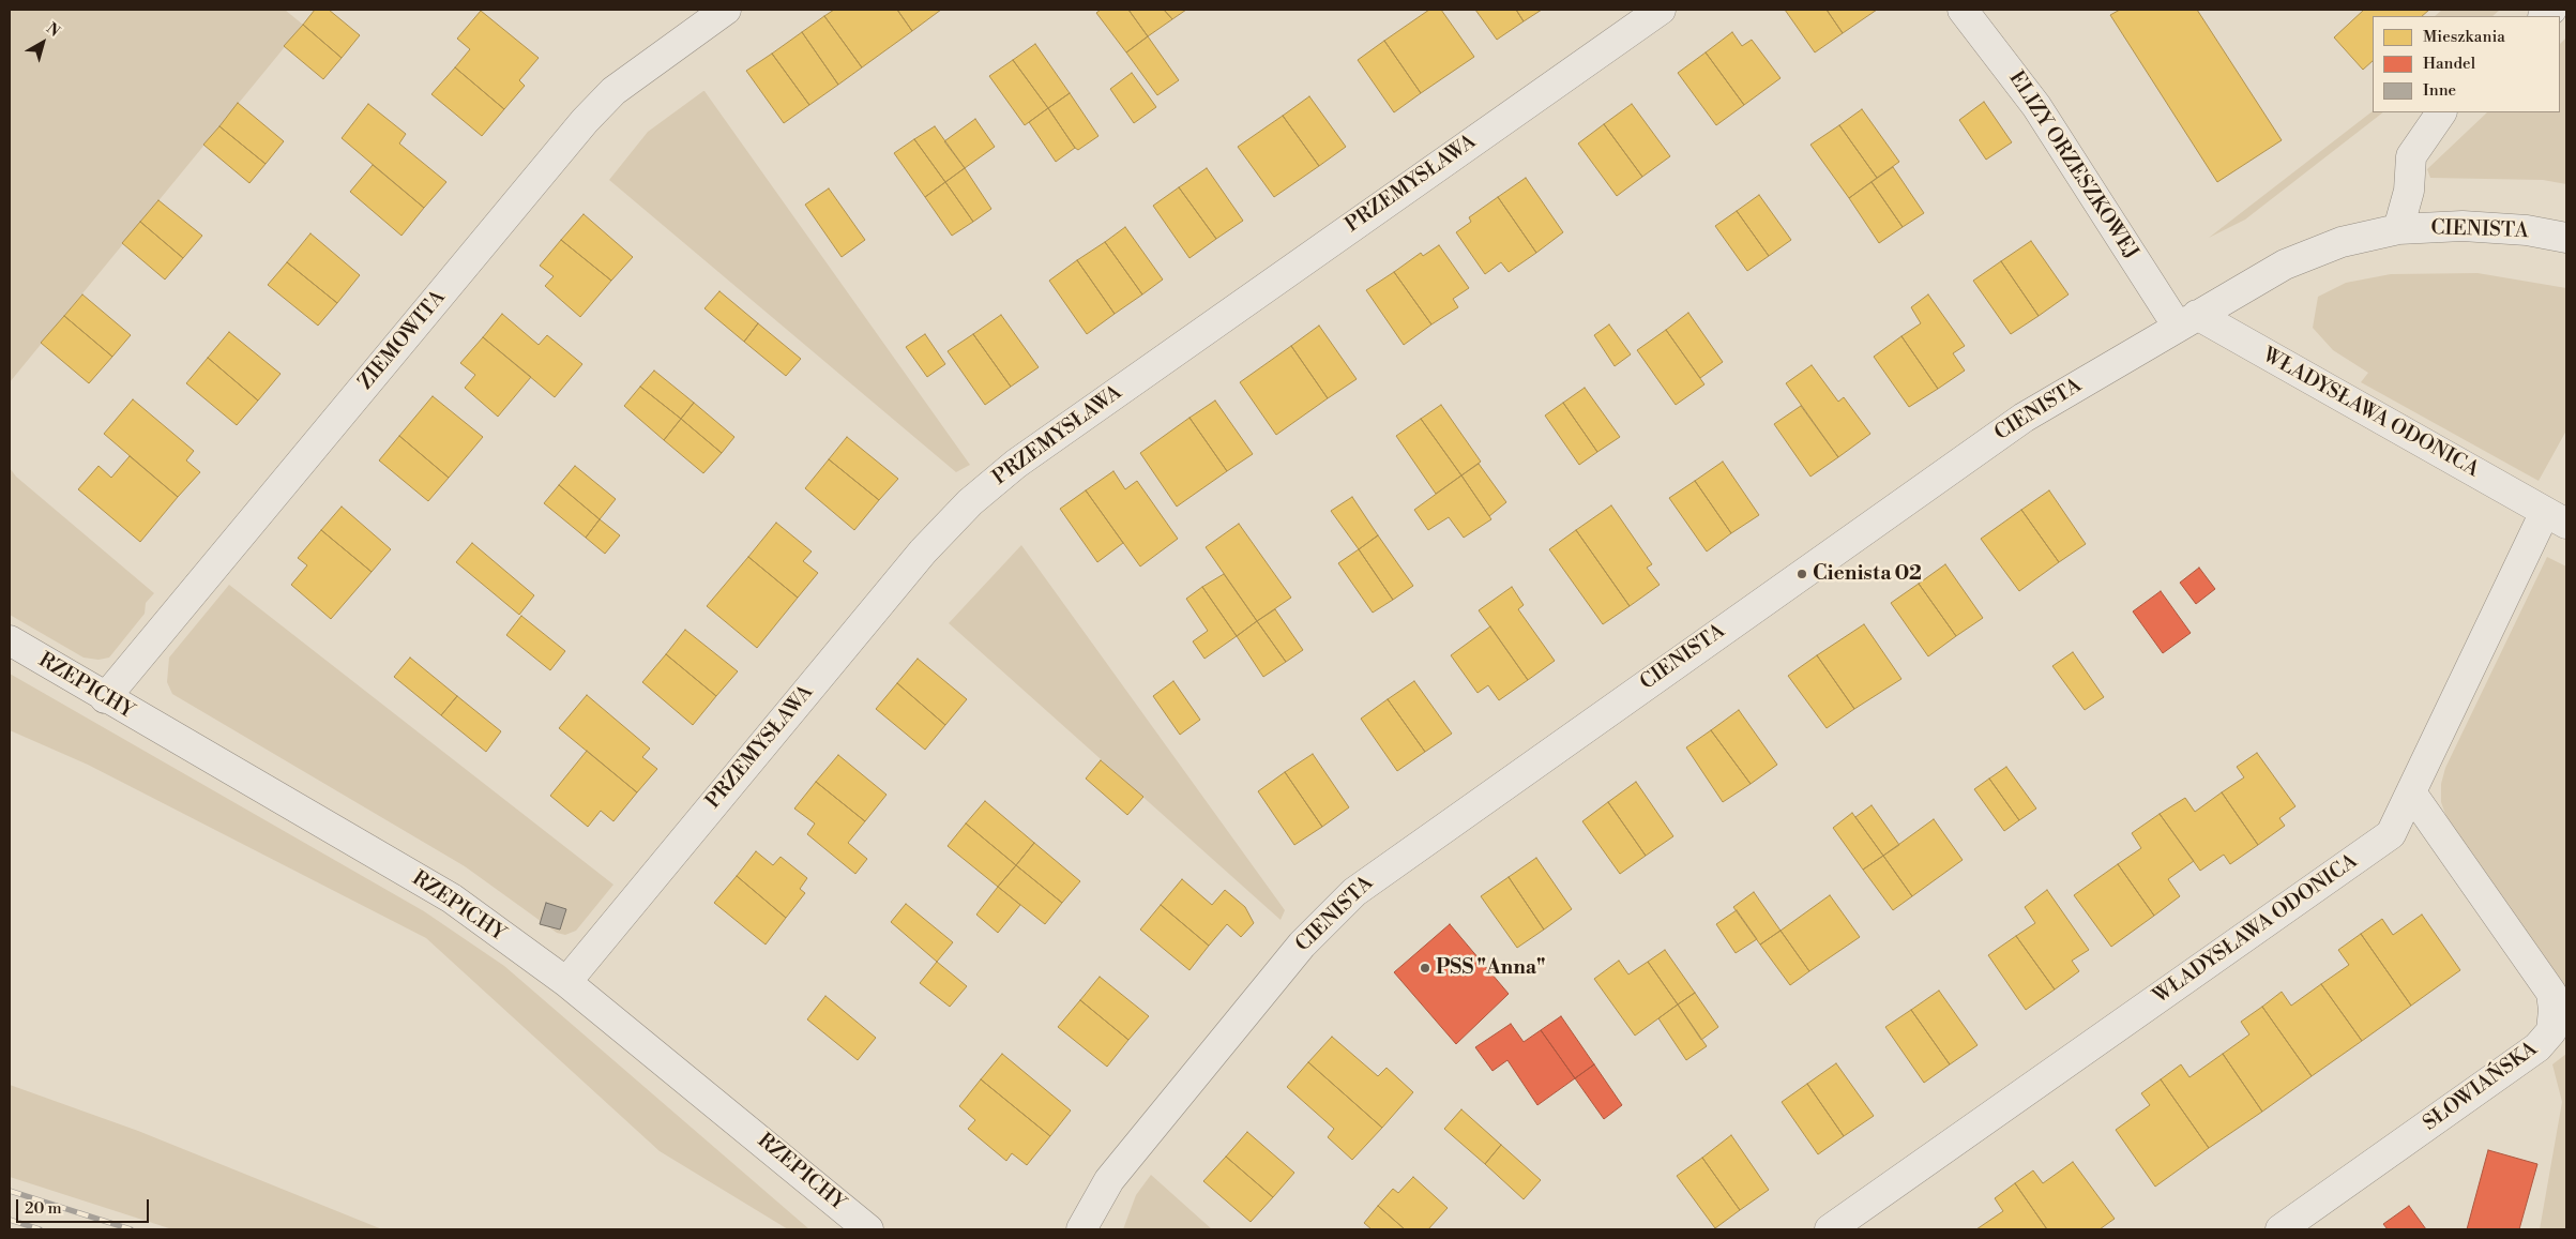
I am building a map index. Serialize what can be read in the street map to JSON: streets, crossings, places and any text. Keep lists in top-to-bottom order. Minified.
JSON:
{"streets":{"street":["ELIZY ORZESZKOWEJ","PRZEMYSŁAWA","CIENISTA","ZIEMOWITA","WŁADYSŁAWA ODONICA","RZEPICHY","SŁOWIAŃSKA"]},"crossings":[["ELIZY ORZESZKOWEJ","CIENISTA"],["ELIZY ORZESZKOWEJ","WŁADYSŁAWA ODONICA"],["PRZEMYSŁAWA","RZEPICHY"],["CIENISTA","WŁADYSŁAWA ODONICA"],["ZIEMOWITA","RZEPICHY"],["WŁADYSŁAWA ODONICA","SŁOWIAŃSKA"]],"places":["Cienista 02","PSS \"Anna\""],"legend":["Mieszkania","Handel","Inne"],"scale_bar":"20 m","north":"top right"}
